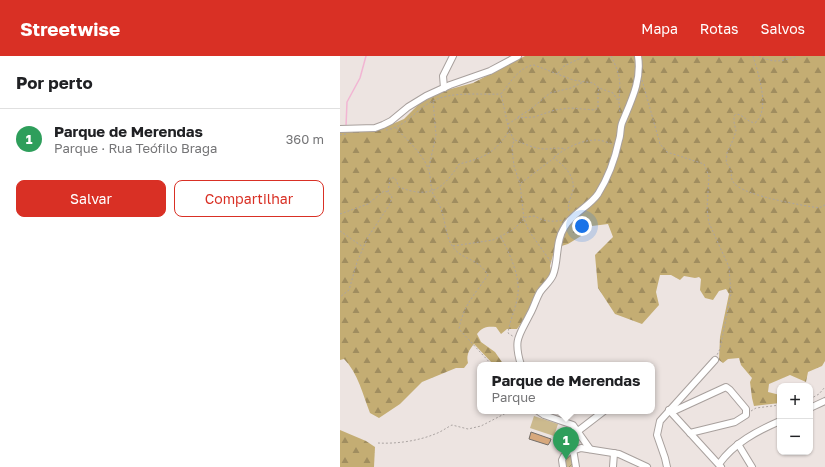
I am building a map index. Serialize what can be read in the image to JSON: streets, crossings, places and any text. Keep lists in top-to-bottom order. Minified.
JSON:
{"page":{"header":"Streetwise","nav":["Mapa","Rotas","Salvos"],"heading":"Por perto","list":[{"mark":"1","name":"Parque de Merendas","note":"Parque · Rua Teófilo Braga","value":"360 m"}],"buttons":["Salvar","Compartilhar"],"popup":["Parque de Merendas","Parque"],"map_buttons":["+","−"],"pins":"1"}}
